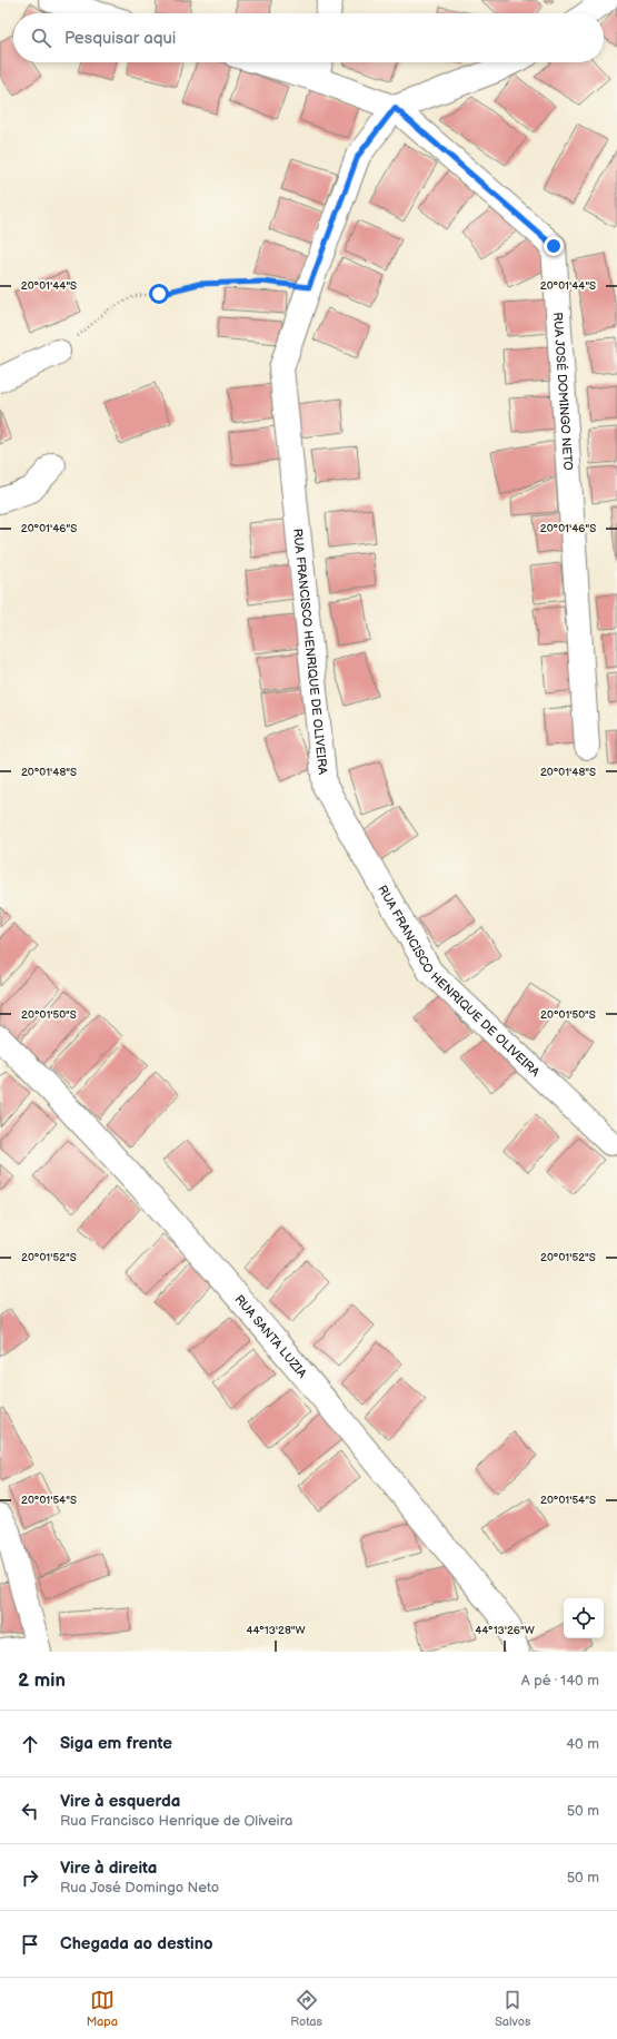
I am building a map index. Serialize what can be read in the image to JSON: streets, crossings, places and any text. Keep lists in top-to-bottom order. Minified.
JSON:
{"streets":{"street":["RUA JOSÉ DOMINGO NETO","RUA FRANCISCO HENRIQUE DE OLIVEIRA","RUA SANTA LUZIA"]},"crossings":[["RUA JOSÉ DOMINGO NETO","RUA FRANCISCO HENRIQUE DE OLIVEIRA"]],"page":{"search":"Pesquisar aqui","heading":["2 min","A pé · 140 m"],"list":[["Siga em frente","40 m"],["Vire à esquerda","Rua Francisco Henrique de Oliveira","50 m"],["Vire à direita","Rua José Domingo Neto","50 m"],"Chegada ao destino"],"nav":["Mapa","Rotas","Salvos"]},"coordinates":["20°01'44\"S","20°01'46\"S","20°01'48\"S","20°01'50\"S","20°01'52\"S","20°01'54\"S","44°13'28\"W","44°13'26\"W"]}
